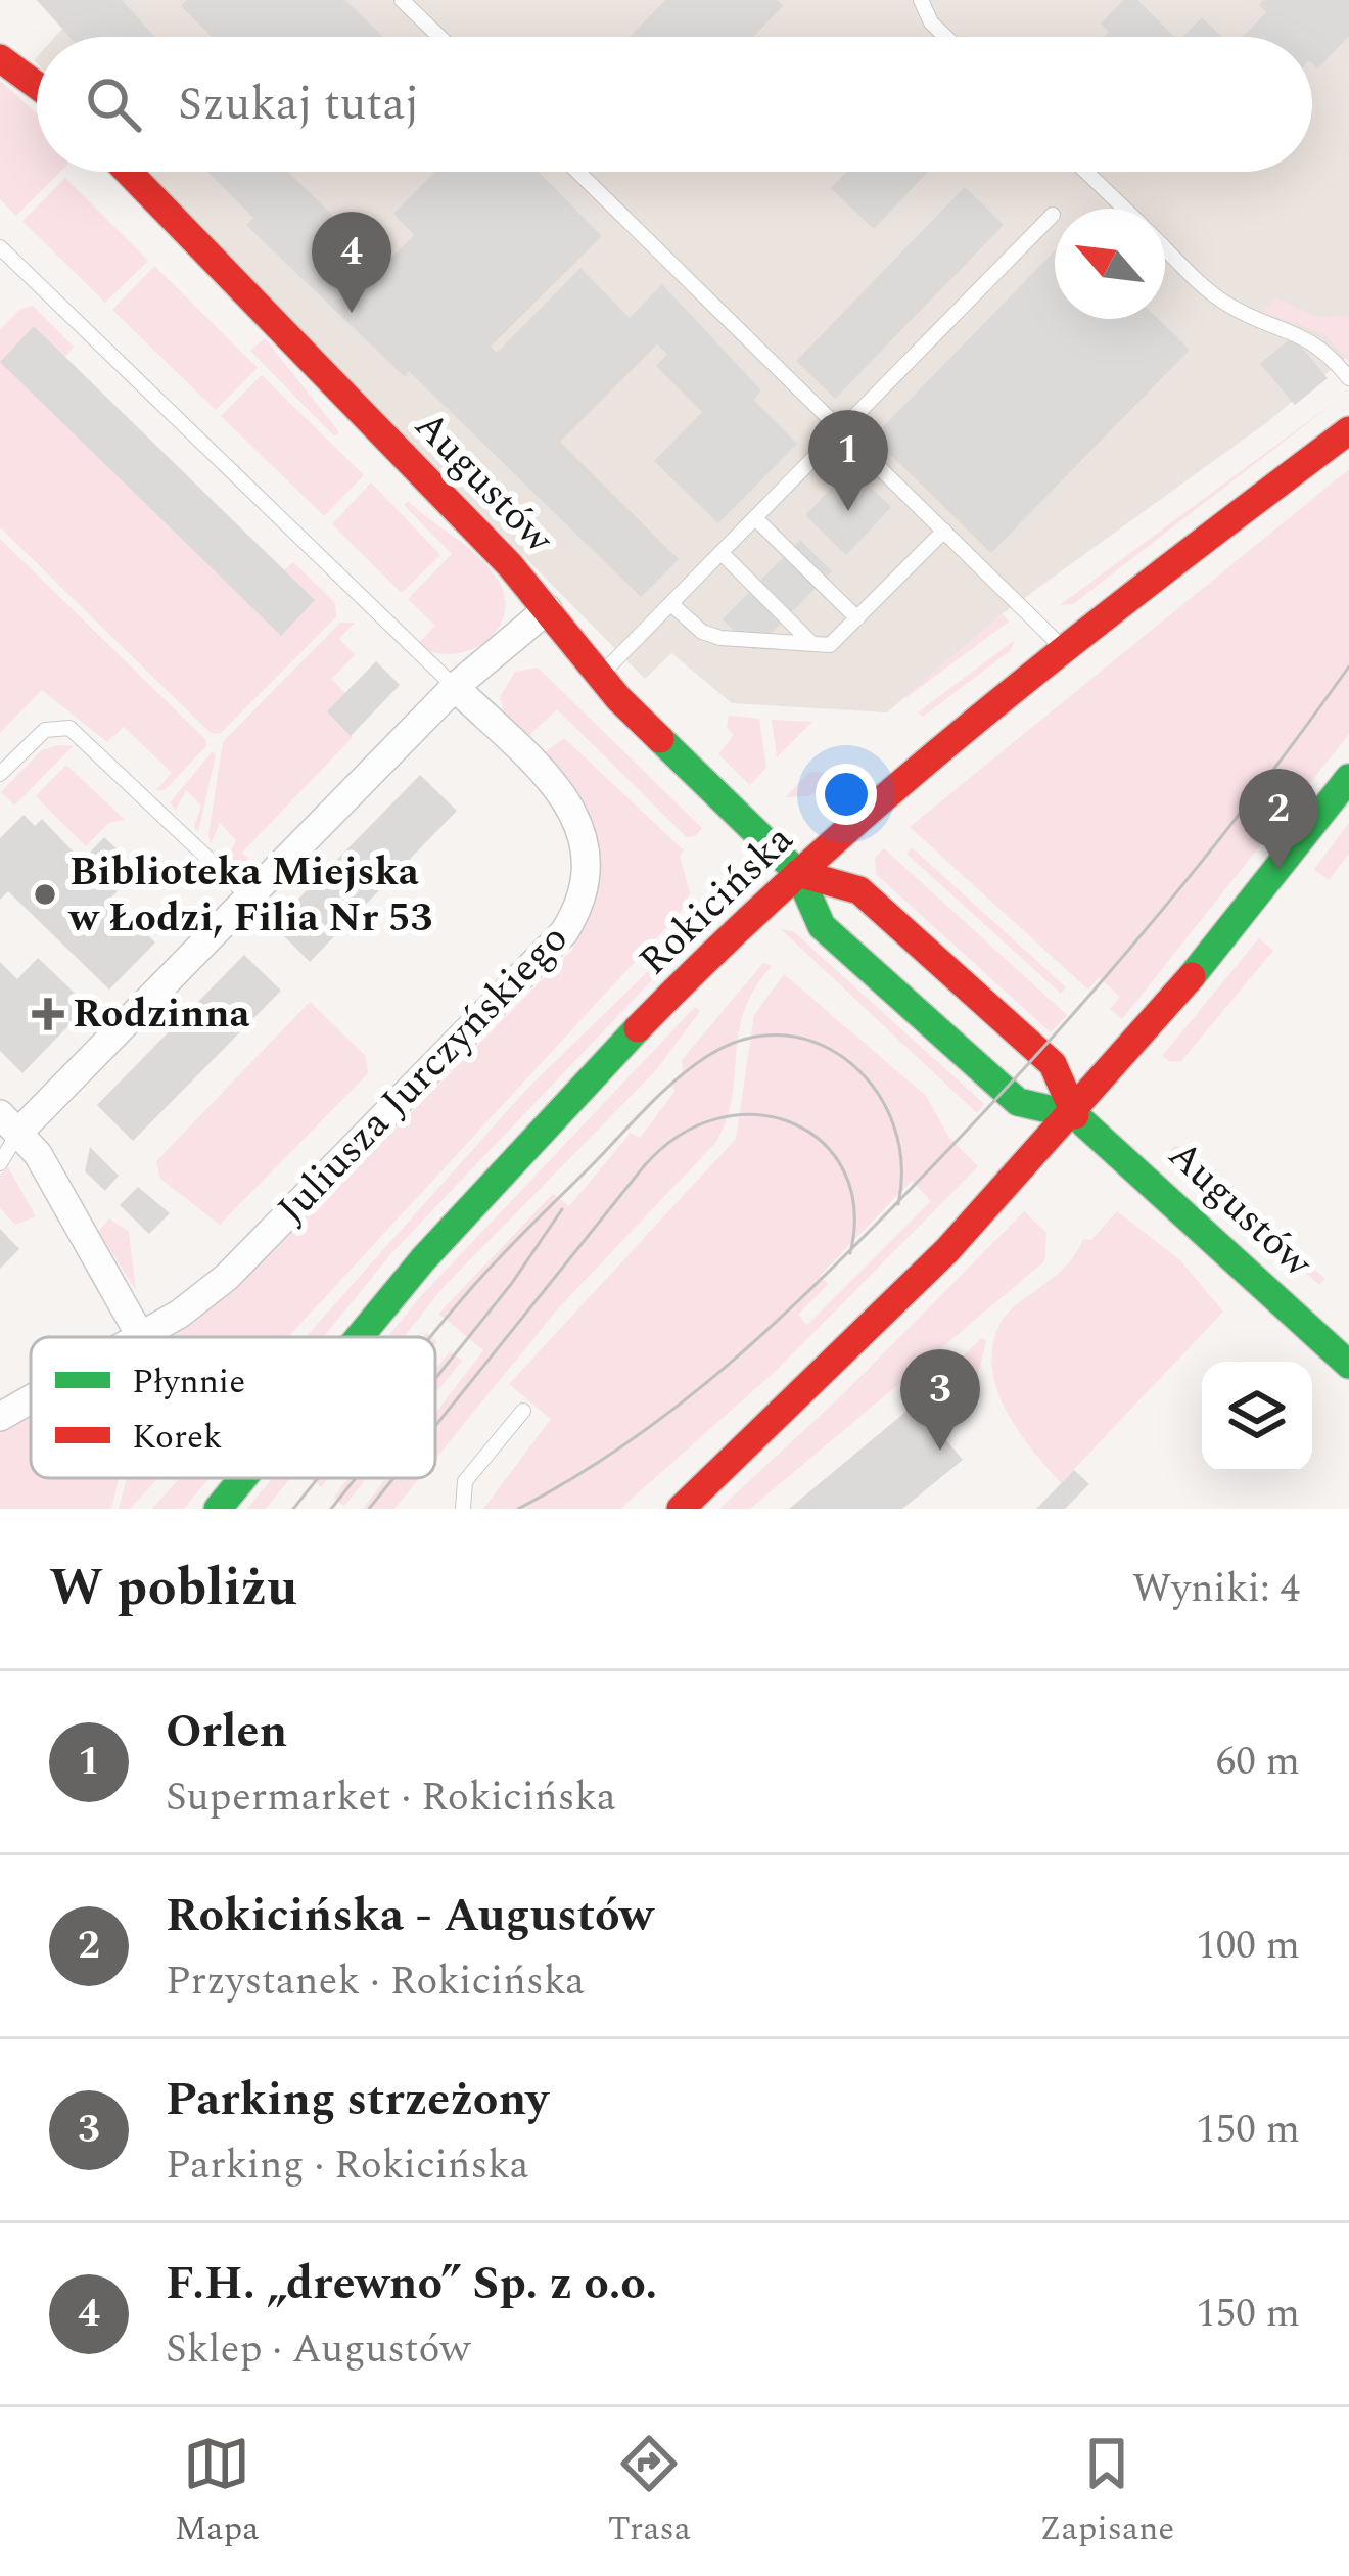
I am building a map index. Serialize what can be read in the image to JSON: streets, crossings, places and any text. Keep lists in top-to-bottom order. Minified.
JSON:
{"streets":{"main road":["Augustów","Rokicińska"],"street":["Juliusza Jurczyńskiego"]},"crossings":[["Augustów","Rokicińska"]],"places":{"other":["Biblioteka Miejska w Łodzi, Filia Nr 53"],"health":["Rodzinna"]},"legend":["Płynnie","Korek"],"north":"top left","page":{"search":"Szukaj tutaj","pins":["4","1","2","3"],"heading":["W pobliżu","Wyniki: 4"],"list":[{"mark":"1","name":"Orlen","note":"Supermarket · Rokicińska","value":"60 m"},{"mark":"2","name":"Rokicińska - Augustów","note":"Przystanek · Rokicińska","value":"100 m"},{"mark":"3","name":"Parking strzeżony","note":"Parking · Rokicińska","value":"150 m"},{"mark":"4","name":"F.H. „drewno” Sp. z o.o.","note":"Sklep · Augustów","value":"150 m"}],"nav":["Mapa","Trasa","Zapisane"]}}
